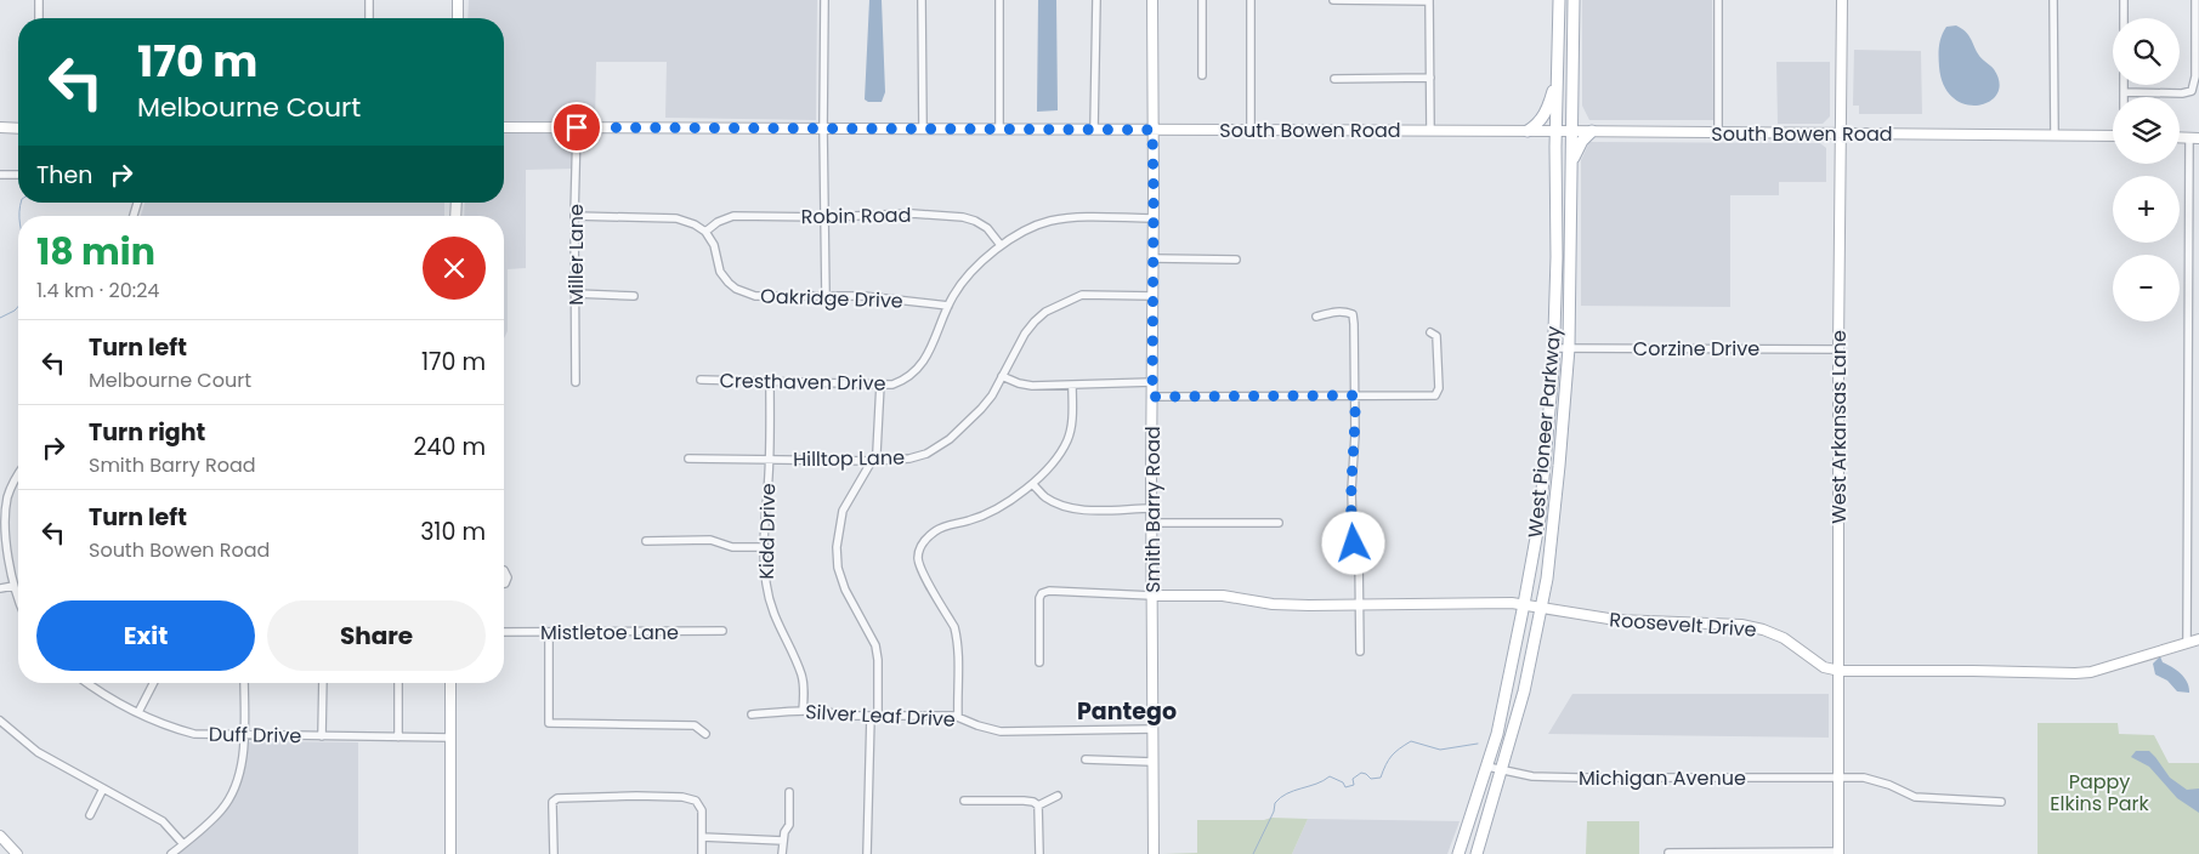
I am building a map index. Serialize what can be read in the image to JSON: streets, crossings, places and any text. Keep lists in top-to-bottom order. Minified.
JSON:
{"streets":{"main road":["South Bowen Road","West Arkansas Lane","West Pioneer Parkway","Smith Barry Road","Roosevelt Drive"],"street":["Robin Road","Miller Lane","Oakridge Drive","Corzine Drive","Cresthaven Drive","Hilltop Lane","Kidd Drive","Mistletoe Lane","Silver Leaf Drive","Duff Drive","Michigan Avenue"]},"crossings":[["South Bowen Road","Miller Lane"],["South Bowen Road","West Arkansas Lane"],["South Bowen Road","West Pioneer Parkway"],["South Bowen Road","Smith Barry Road"],["Robin Road","Oakridge Drive"],["Robin Road","Cresthaven Drive"],["Oakridge Drive","Cresthaven Drive"],["Corzine Drive","West Arkansas Lane"],["Corzine Drive","West Pioneer Parkway"],["Cresthaven Drive","Smith Barry Road"],["Cresthaven Drive","Kidd Drive"],["West Arkansas Lane","Roosevelt Drive"],["West Arkansas Lane","Michigan Avenue"],["West Pioneer Parkway","Roosevelt Drive"],["West Pioneer Parkway","Michigan Avenue"],["Hilltop Lane","Smith Barry Road"],["Hilltop Lane","Kidd Drive"],["Smith Barry Road","Roosevelt Drive"],["Smith Barry Road","Silver Leaf Drive"],["Kidd Drive","Silver Leaf Drive"]],"districts":["Pantego"],"parks":["Pappy Elkins Park"],"page":{"map_buttons":["+","−"],"turn":["170 m","Melbourne Court"],"then":"Then","heading":["18 min","1.4 km · 20:24"],"list":[{"name":"Turn left","note":"Melbourne Court","value":"170 m"},{"name":"Turn right","note":"Smith Barry Road","value":"240 m"},{"name":"Turn left","note":"South Bowen Road","value":"310 m"}],"buttons":["Exit","Share"]}}
